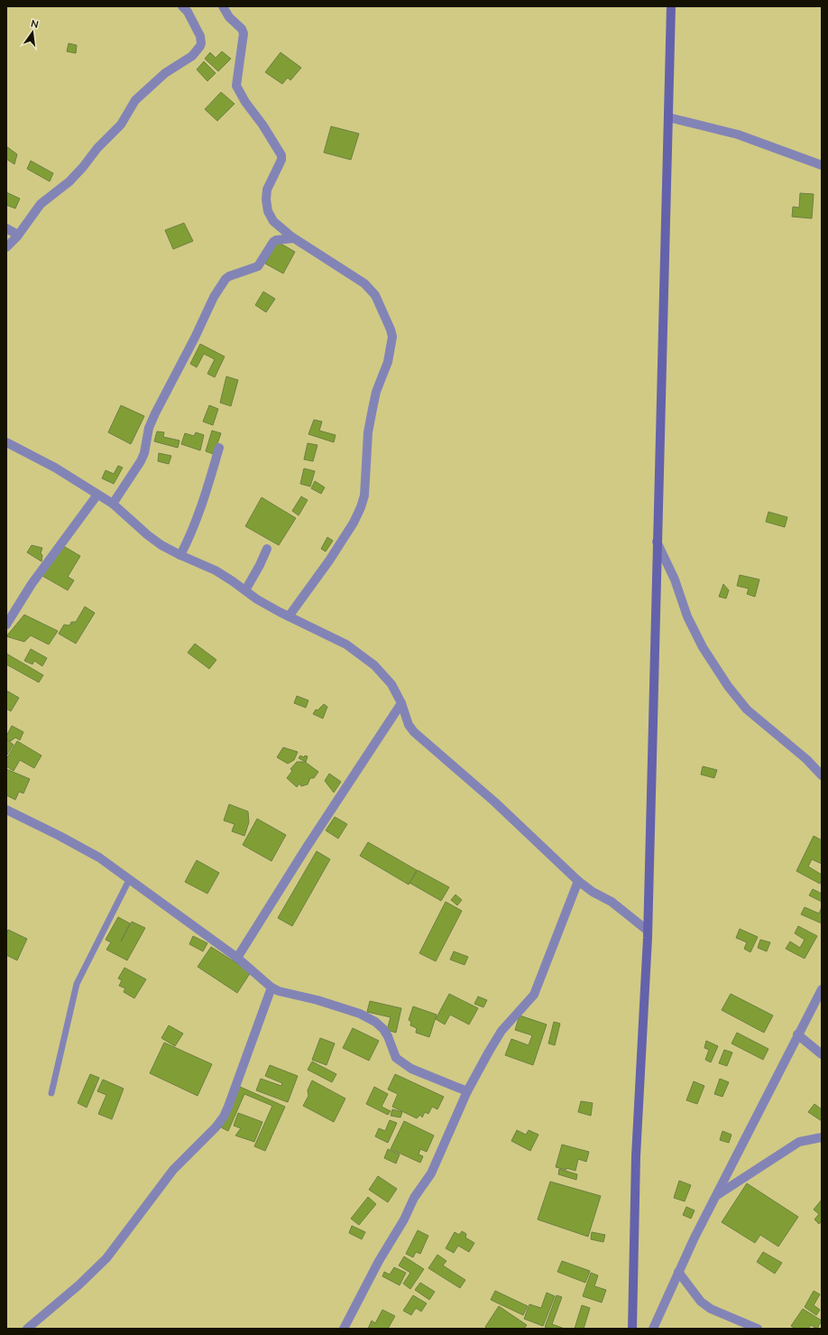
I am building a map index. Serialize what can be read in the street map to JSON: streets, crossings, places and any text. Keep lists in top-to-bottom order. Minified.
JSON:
{"north":"top"}
